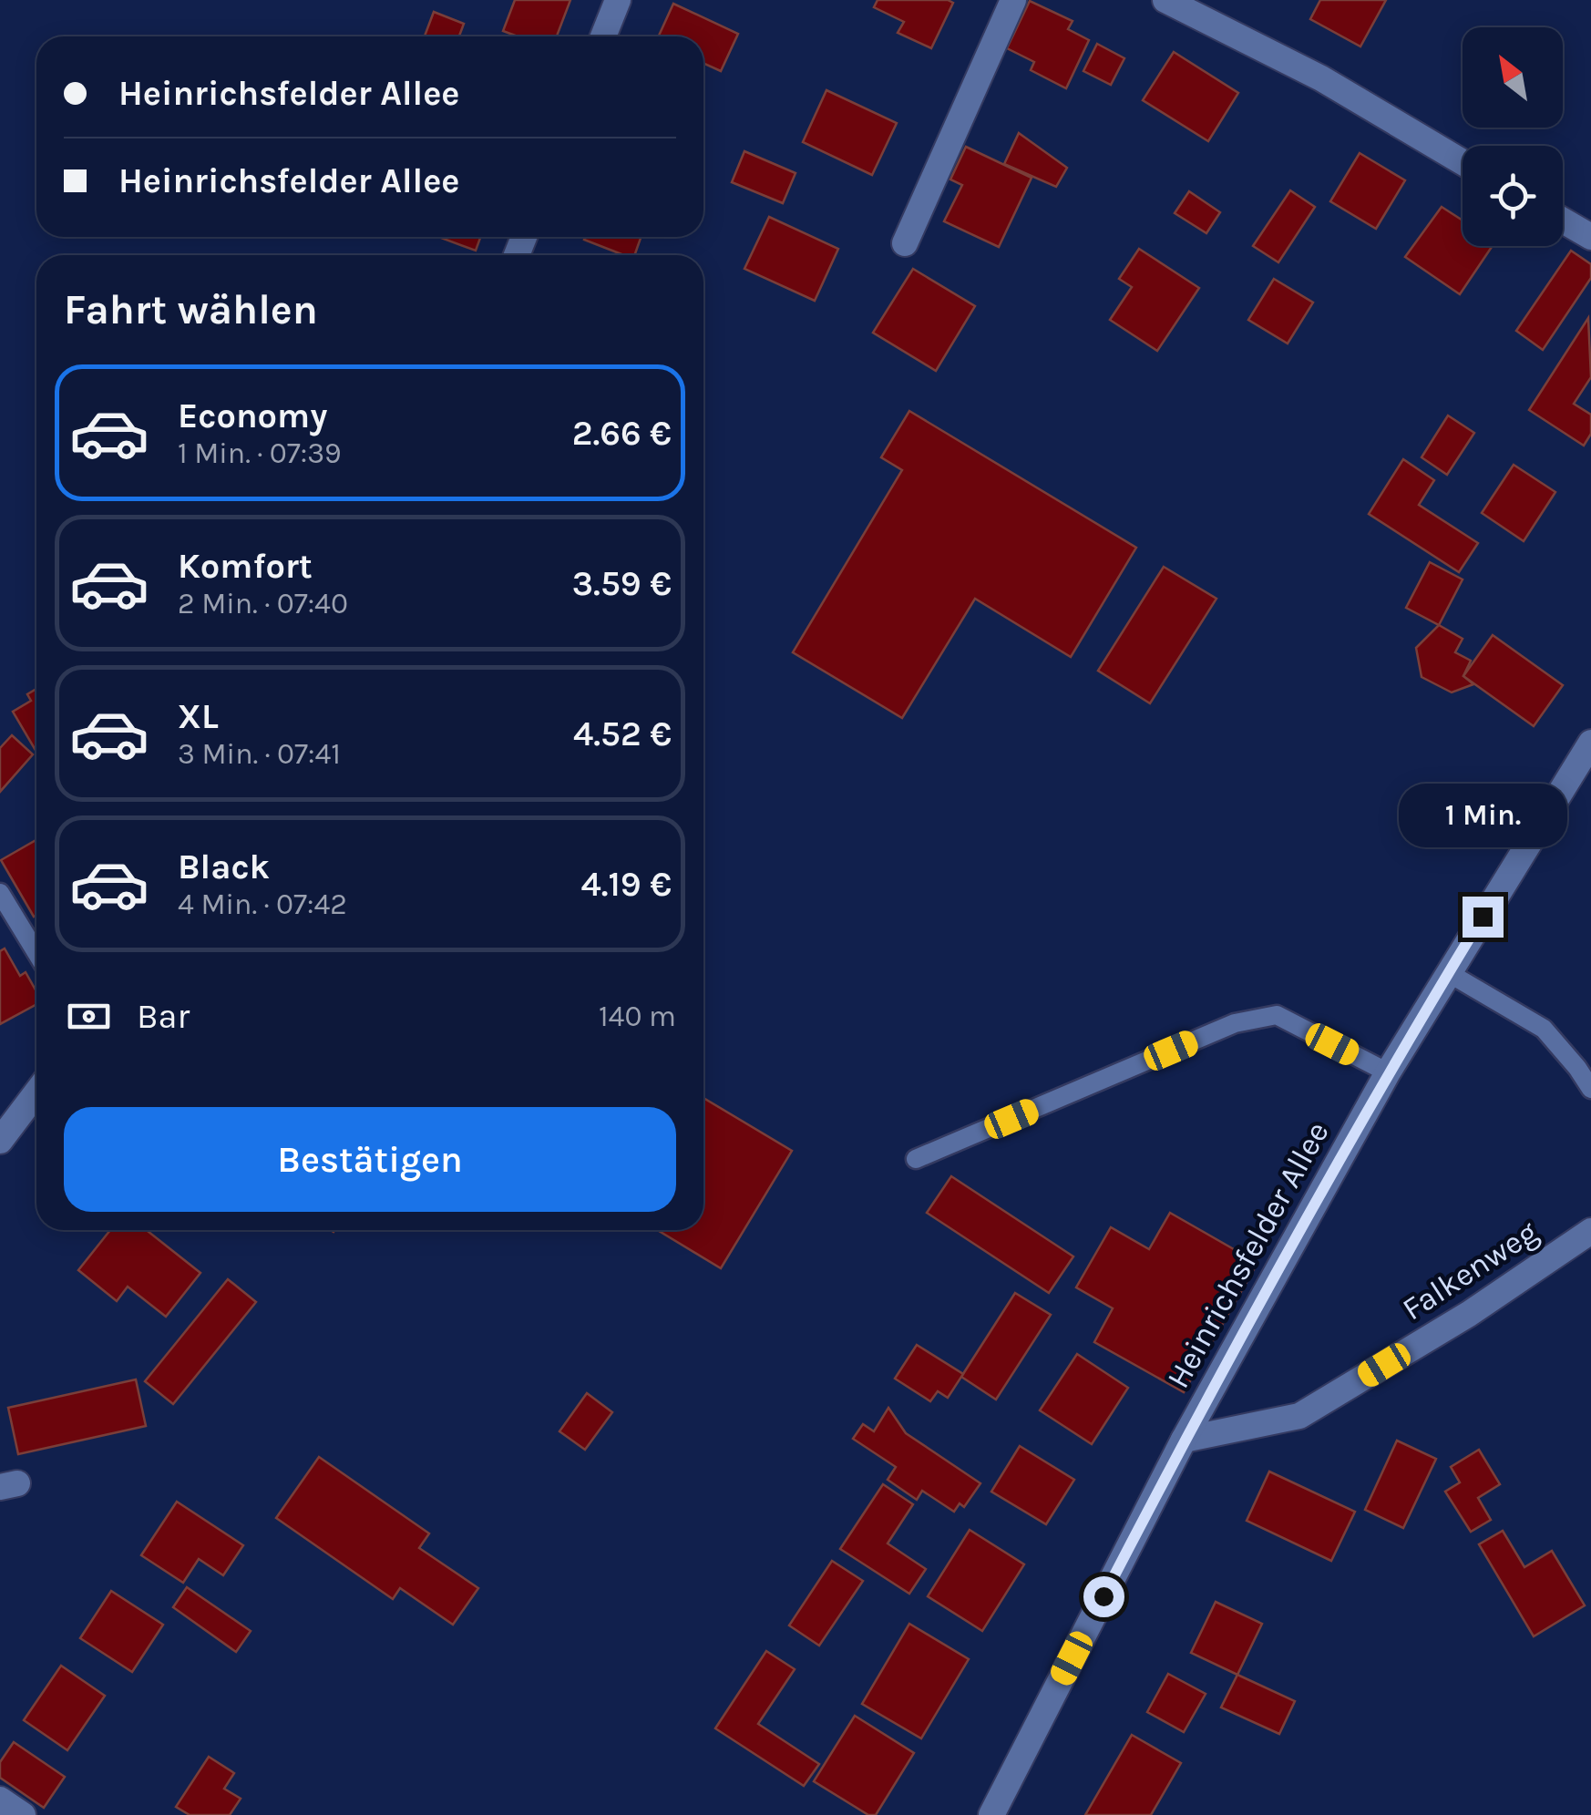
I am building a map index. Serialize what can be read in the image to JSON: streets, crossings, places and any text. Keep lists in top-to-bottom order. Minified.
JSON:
{"streets":{"street":["Heinrichsfelder Allee","Falkenweg"]},"crossings":[["Heinrichsfelder Allee","Falkenweg"]],"north":"top left","page":{"banner":["Heinrichsfelder Allee","Heinrichsfelder Allee"],"heading":"Fahrt wählen","list":[{"name":"Economy","note":"1 Min. · 07:39","value":"2.66 €"},{"name":"Komfort","note":"2 Min. · 07:40","value":"3.59 €"},{"name":"XL","note":"3 Min. · 07:41","value":"4.52 €"},{"name":"Black","note":"4 Min. · 07:42","value":"4.19 €"}],"bubble":"1 Min.","pay":["Bar","140 m"],"buttons":"Bestätigen"}}
